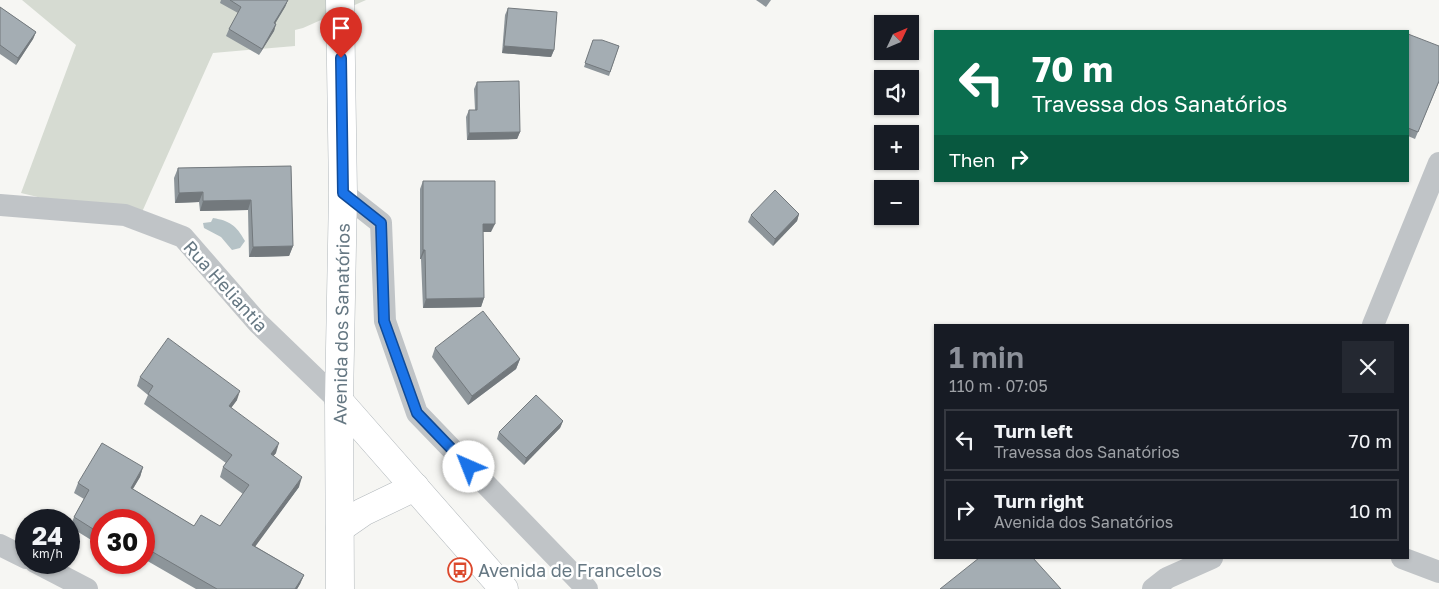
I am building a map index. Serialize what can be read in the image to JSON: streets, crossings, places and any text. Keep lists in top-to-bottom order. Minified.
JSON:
{"streets":{"main road":["Avenida dos Sanatórios"],"street":["Rua Heliantia"]},"crossings":[["Rua Heliantia","Avenida dos Sanatórios"]],"places":{"bus stop":["Avenida de Francelos"]},"north":"top right","page":{"map_buttons":["+","−"],"turn":["70 m","Travessa dos Sanatórios"],"then":"Then","heading":["1 min","110 m · 07:05"],"list":[{"name":"Turn left","note":"Travessa dos Sanatórios","value":"70 m"},{"name":"Turn right","note":"Avenida dos Sanatórios","value":"10 m"}],"speed":"24 km/h","limit":"30"}}
